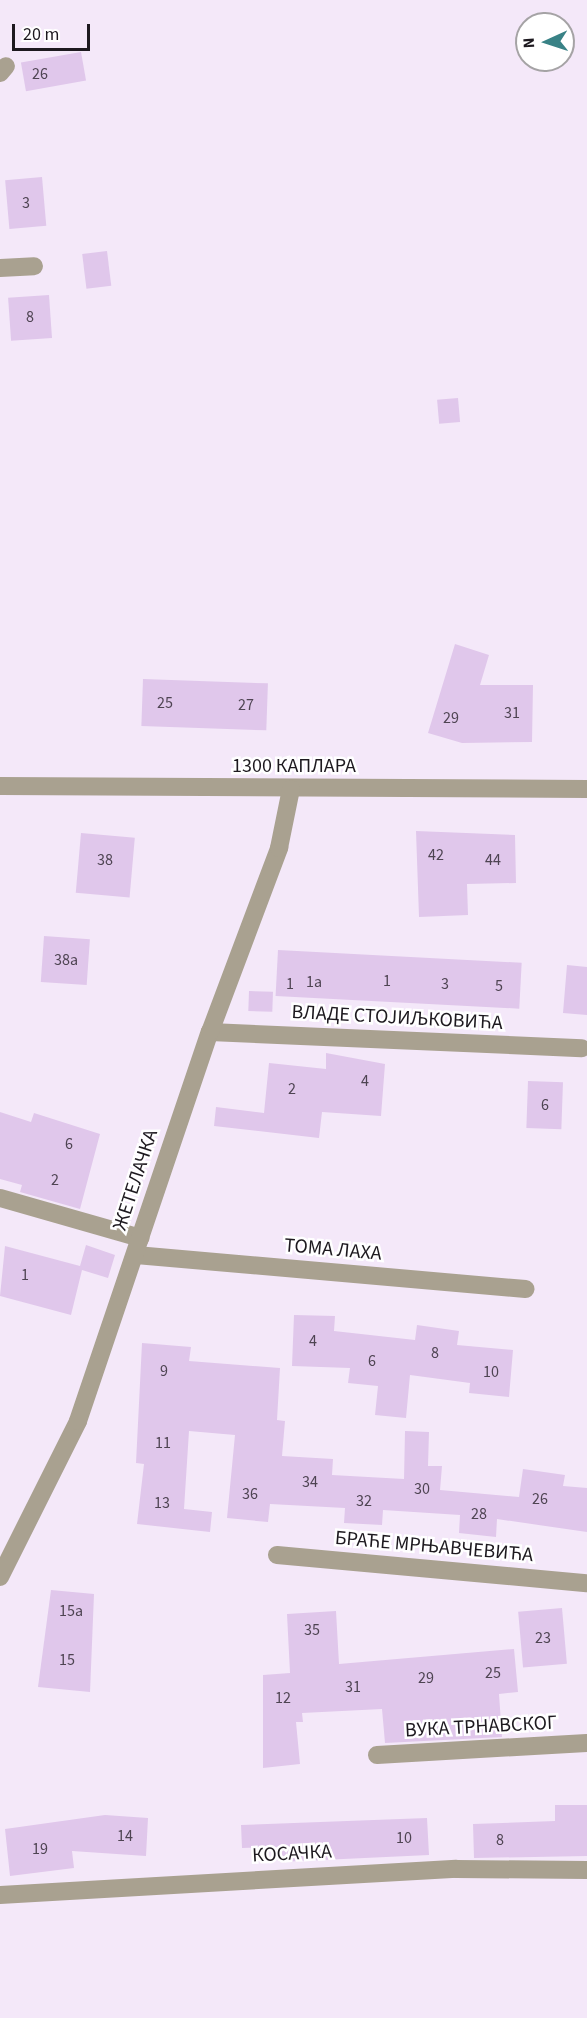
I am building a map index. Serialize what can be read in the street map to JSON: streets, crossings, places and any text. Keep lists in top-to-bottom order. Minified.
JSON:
{"streets":{"street":["1300 КАПЛАРА","ВЛАДЕ СТОЈИЉКОВИЋА","ЖЕТЕЛАЧКА","ТОМА ЛАХА","БРАЋЕ МРЊАВЧЕВИЋА","ВУКА ТРНАВСКОГ","КОСАЧКА"]},"crossings":[["1300 КАПЛАРА","ЖЕТЕЛАЧКА"],["ВЛАДЕ СТОЈИЉКОВИЋА","ЖЕТЕЛАЧКА"],["ЖЕТЕЛАЧКА","ТОМА ЛАХА"]],"house_numbers":["26","3","8","25","27","31","29","42","38","44","38a","1","1a","1","3","5","4","2","6","6","2","1","4","8","6","9","10","11","34","30","36","26","32","13","28","15a","35","23","15","25","29","31","12","14","10","8","19"],"scale_bar":"20 m","north":"left"}
